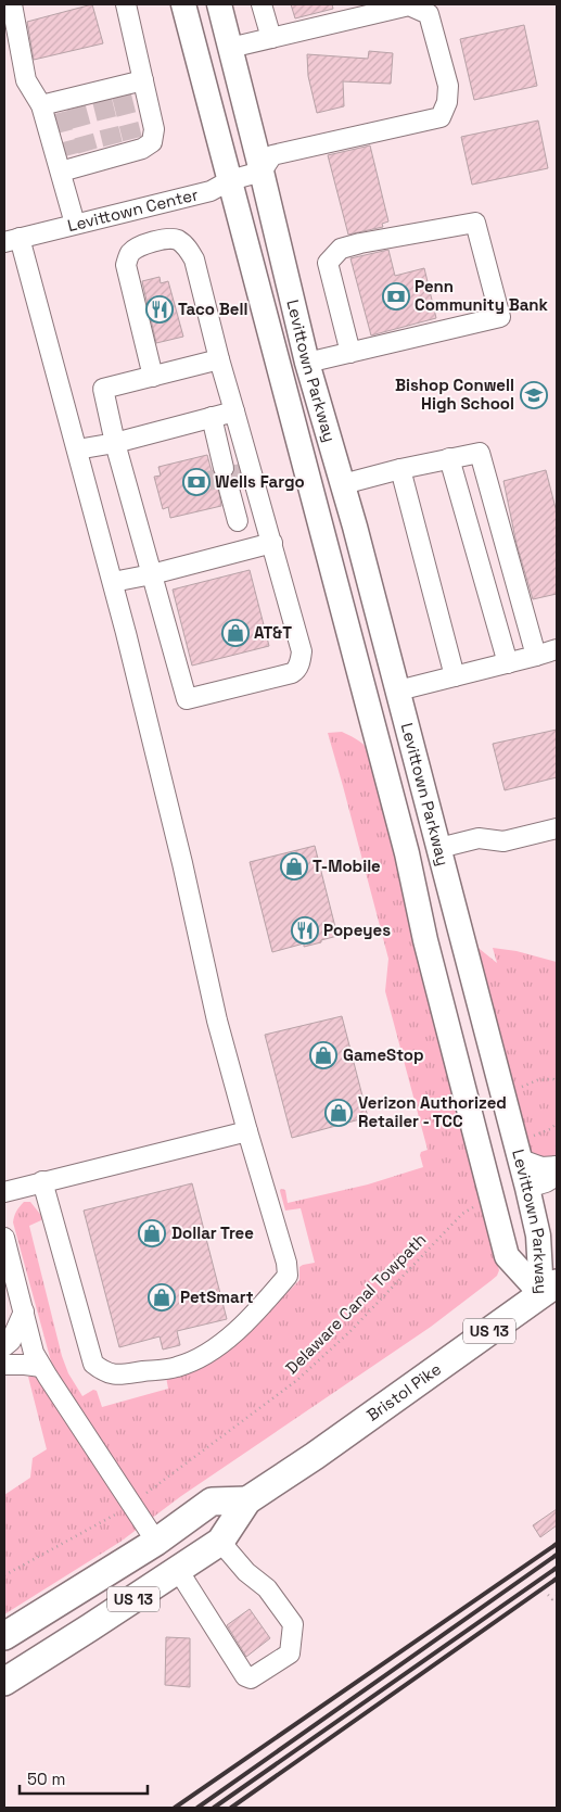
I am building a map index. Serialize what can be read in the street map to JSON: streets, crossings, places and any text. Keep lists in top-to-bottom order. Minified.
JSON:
{"streets":{"highway":["US 13","Bristol Pike"],"main road":["Levittown Parkway"],"street":["Levittown Center"],"path":["Delaware Canal Towpath"]},"crossings":[["Levittown Center","Levittown Parkway"],["Levittown Parkway","Bristol Pike"],["US 13","Bristol Pike"]],"places":{"bank":["Penn Community Bank","Wells Fargo"],"restaurant":["Taco Bell","Popeyes"],"school or university":["Bishop Conwell High School"],"shop":["AT&T","T-Mobile","GameStop","Verizon Authorized Retailer - TCC","Dollar Tree","PetSmart"]},"scale_bar":"50 m"}
